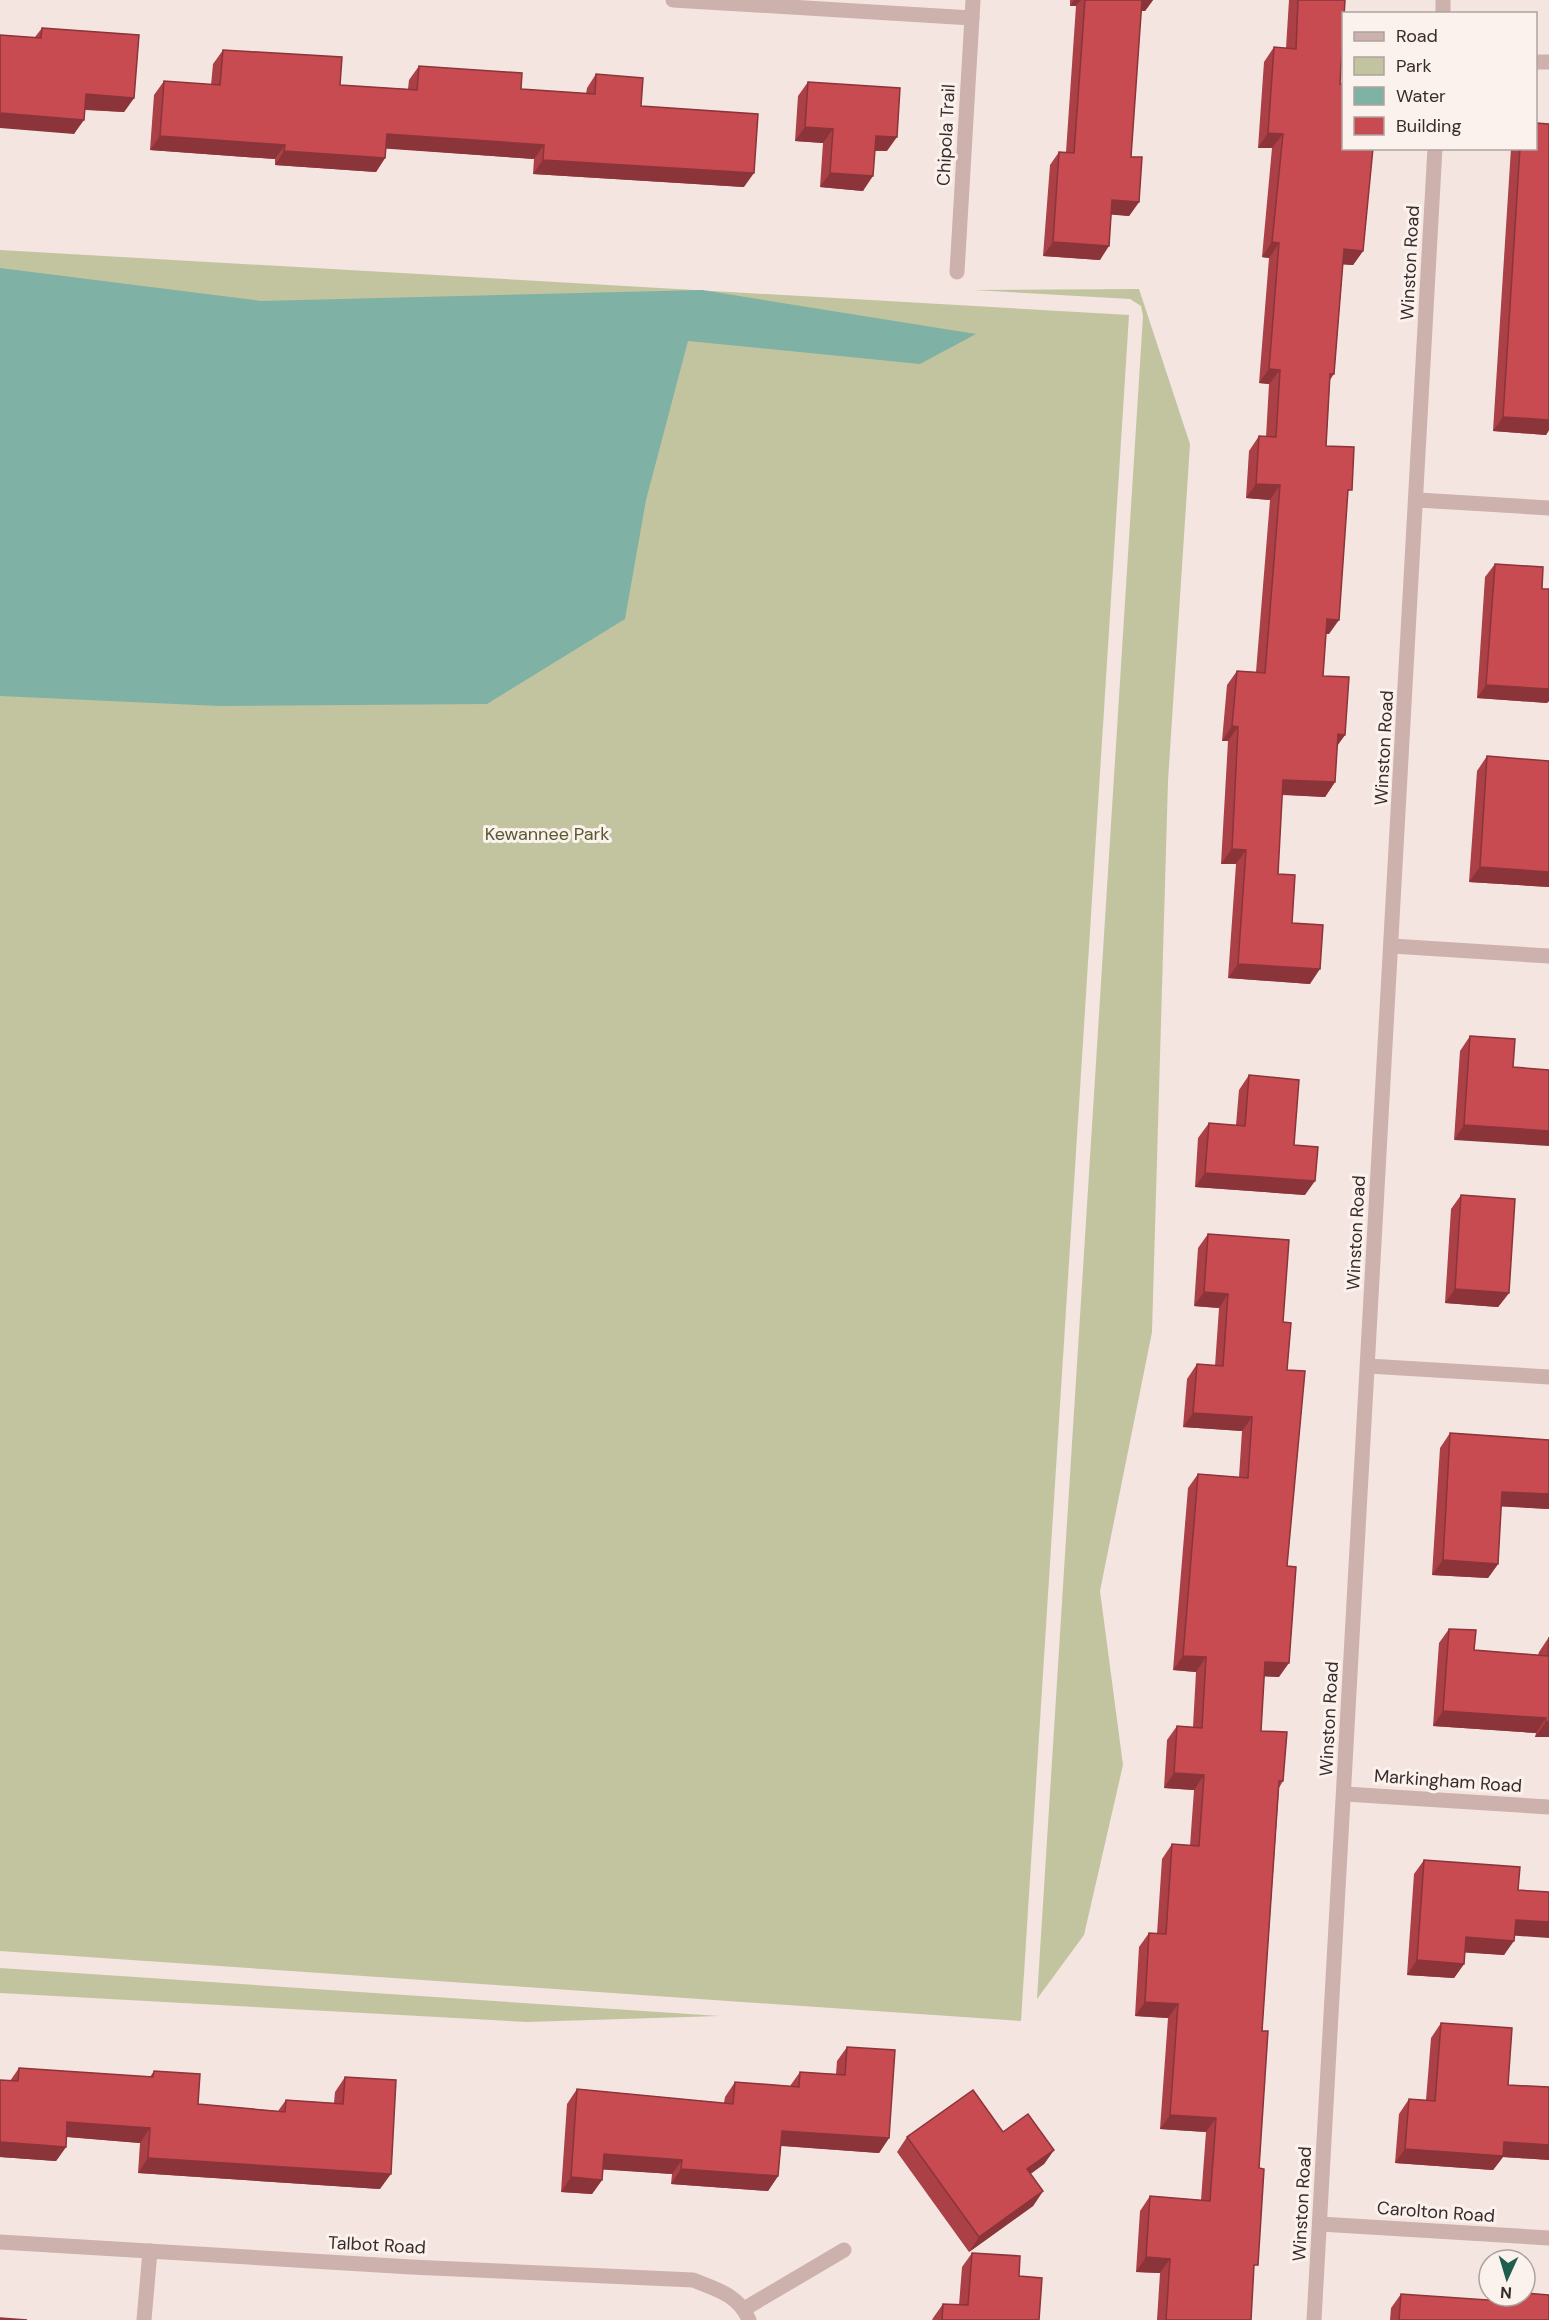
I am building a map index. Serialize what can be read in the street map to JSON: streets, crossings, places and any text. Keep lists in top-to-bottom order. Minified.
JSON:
{"streets":{"street":["Chipola Trail","Winston Road","Markingham Road","Carolton Road","Talbot Road"]},"crossings":[["Winston Road","Markingham Road"],["Winston Road","Carolton Road"]],"parks":["Kewannee Park"],"legend":["Road","Park","Water","Building"],"north":"bottom"}
